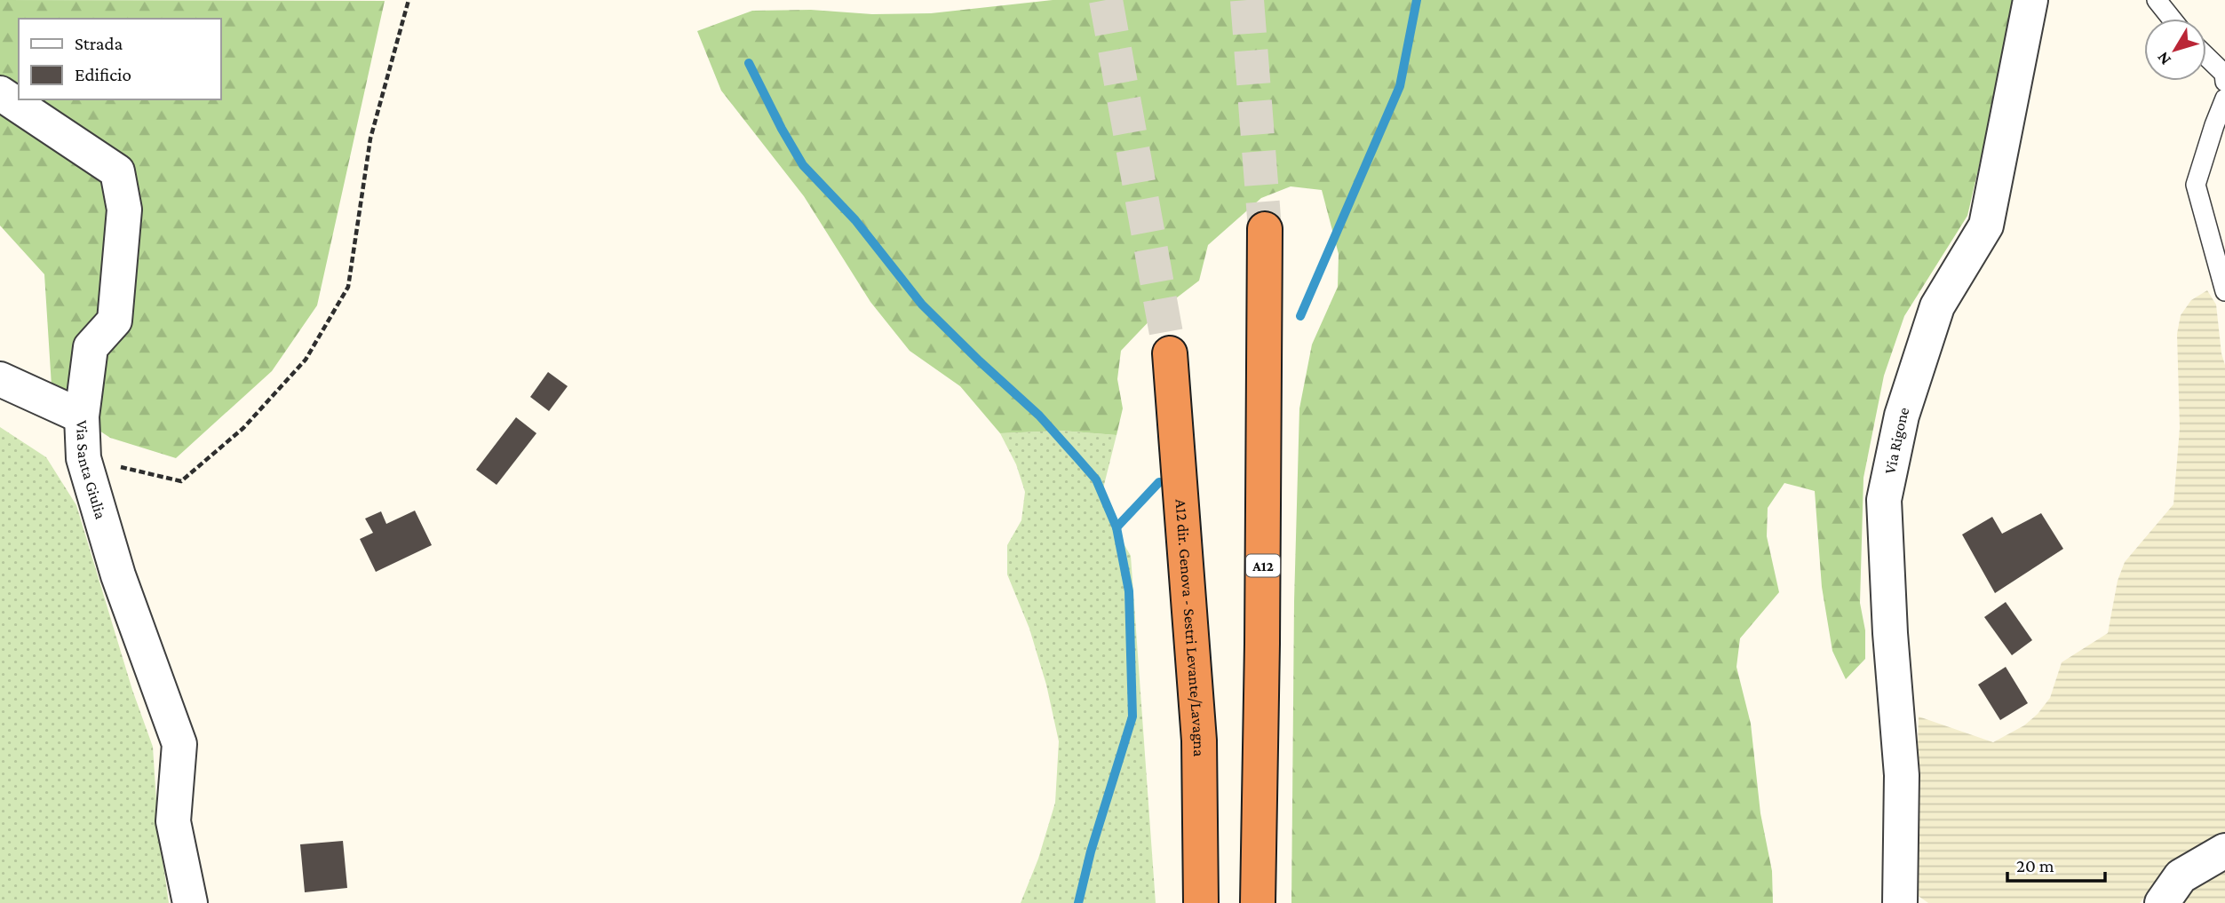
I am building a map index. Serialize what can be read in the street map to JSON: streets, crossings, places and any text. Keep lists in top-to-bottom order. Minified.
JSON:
{"streets":{"highway":["A12","A12 dir. Genova - Sestri Levante/Lavagna"],"street":["Via Rigone","Via Santa Giulia"]},"legend":["Strada","Edificio"],"scale_bar":"20 m","north":"bottom left"}
